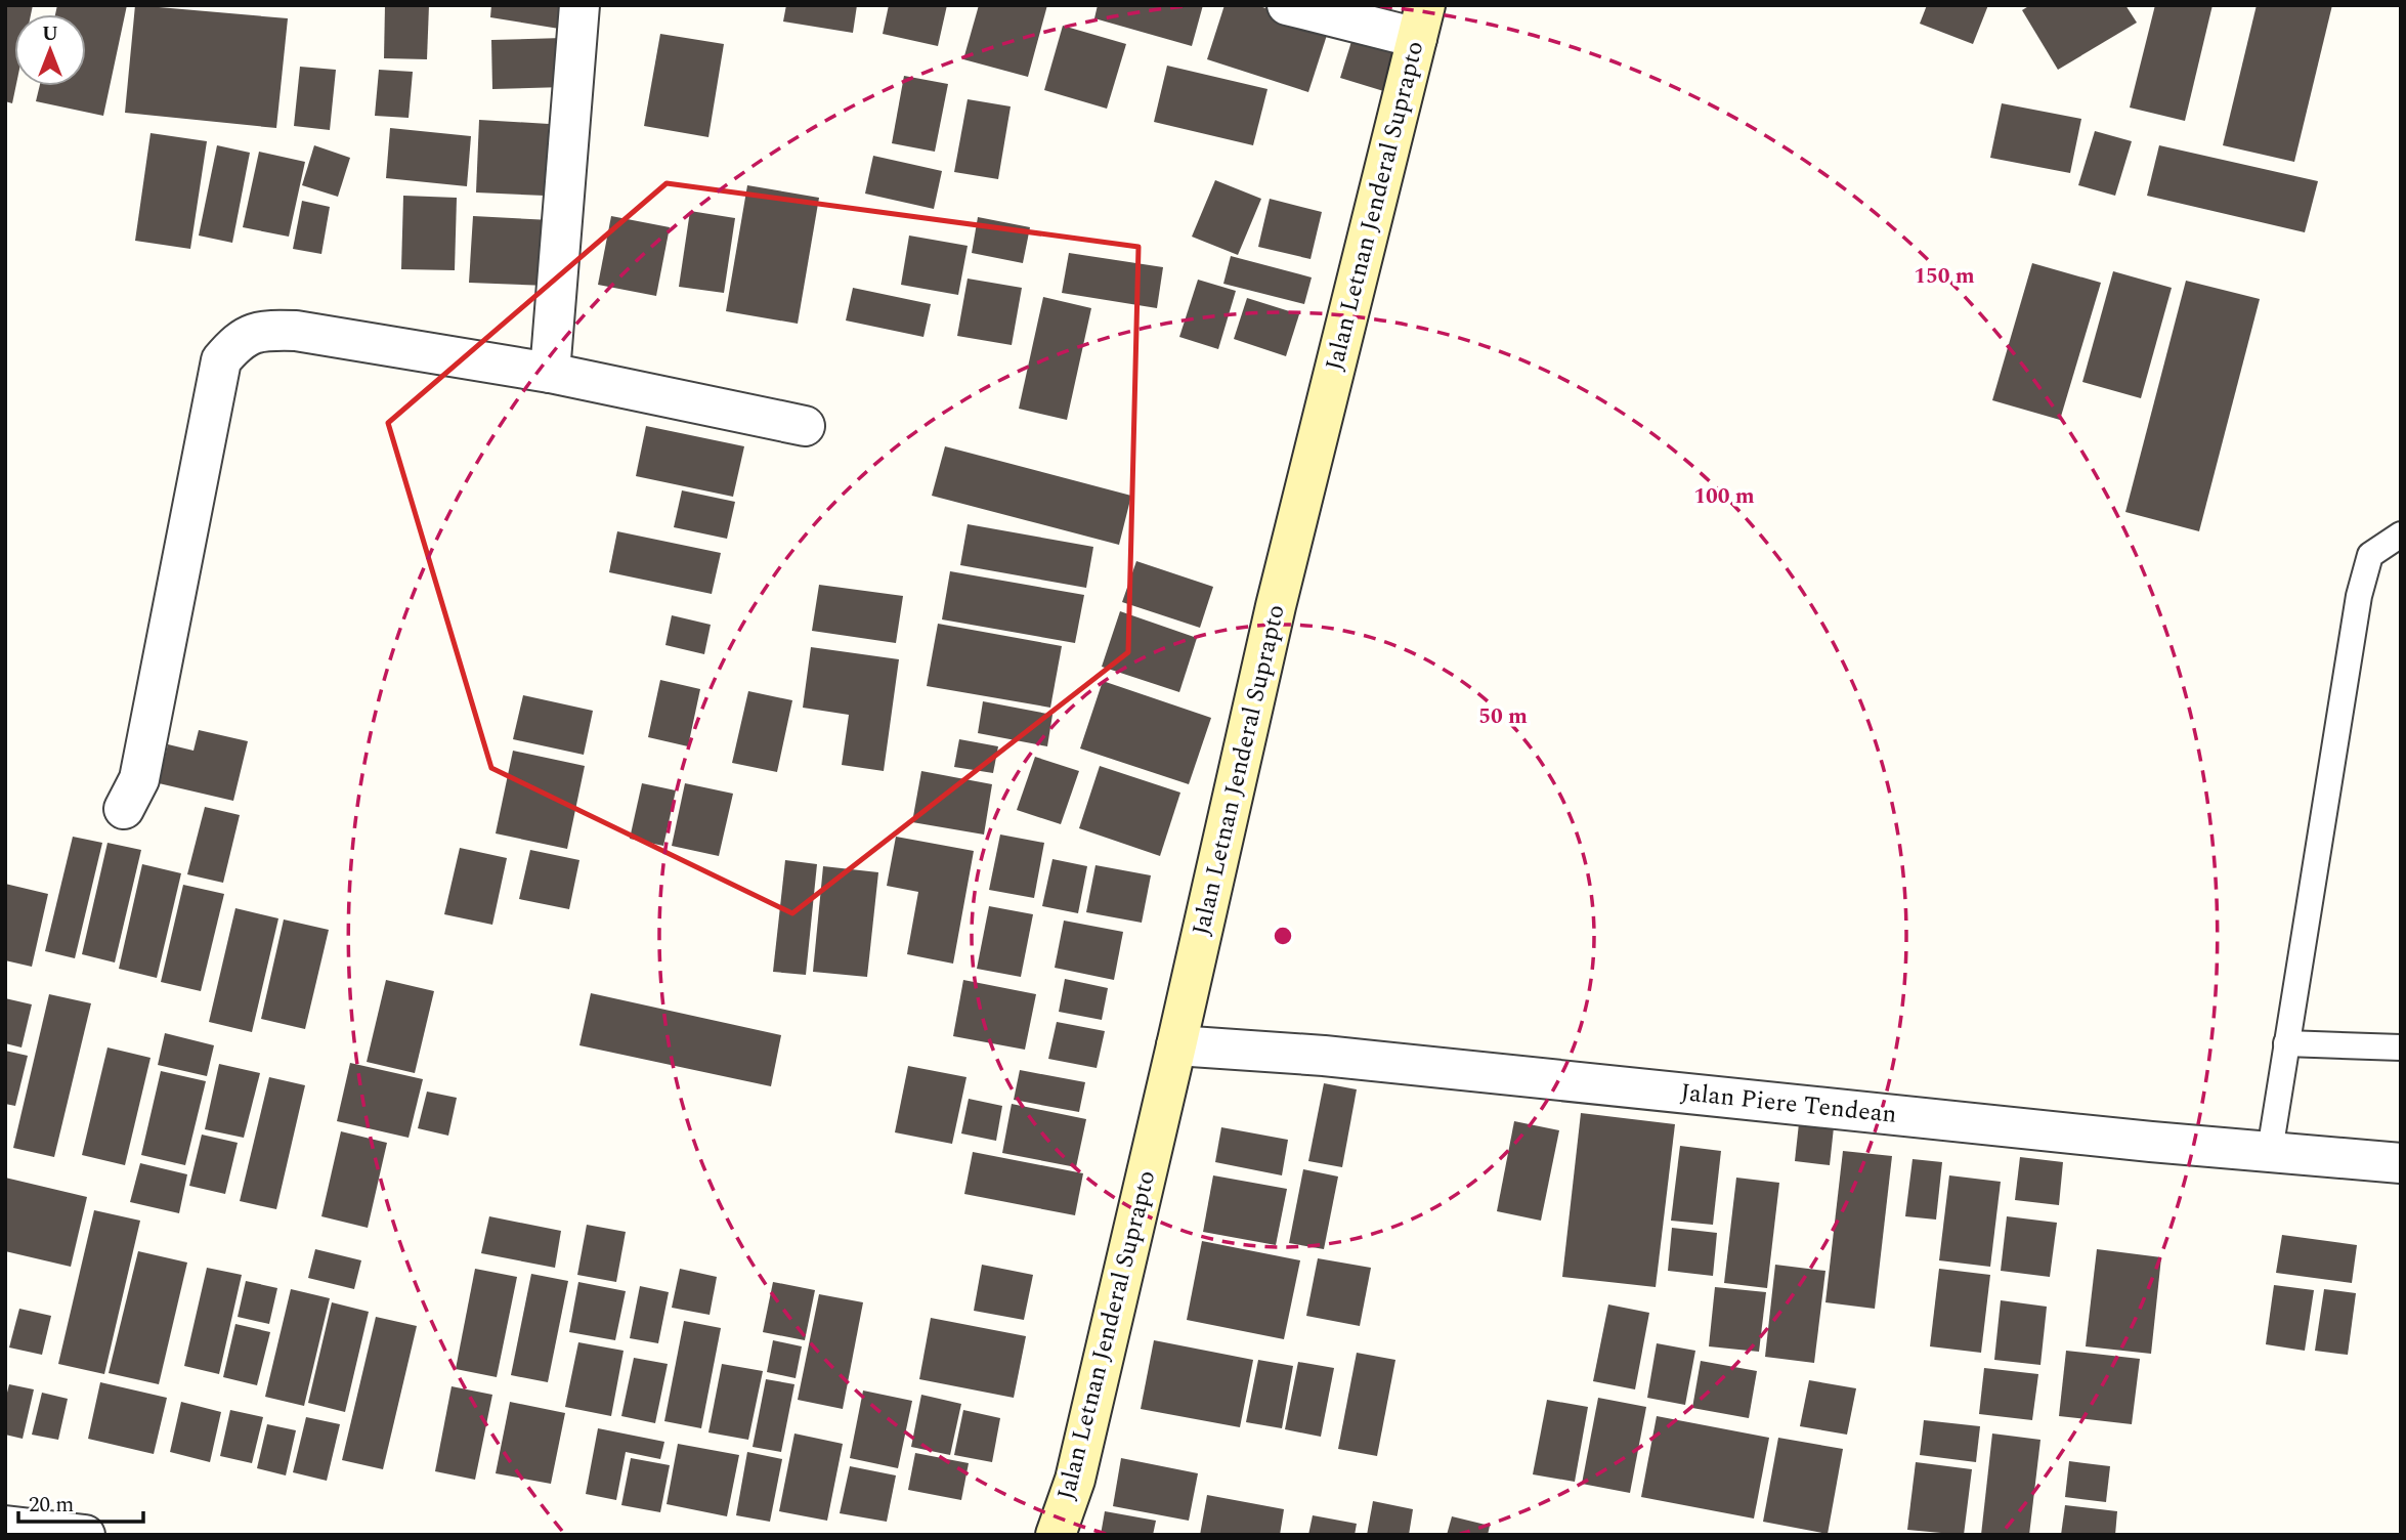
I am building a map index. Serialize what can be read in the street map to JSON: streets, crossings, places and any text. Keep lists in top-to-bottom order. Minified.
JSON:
{"streets":{"main road":["Jalan Letnan Jenderal Suprapto"],"street":["Jalan Piere Tendean"]},"crossings":[["Jalan Letnan Jenderal Suprapto","Jalan Piere Tendean"]],"scale_bar":"20 m","north":"top","rings":["150 m","100 m","50 m"]}
